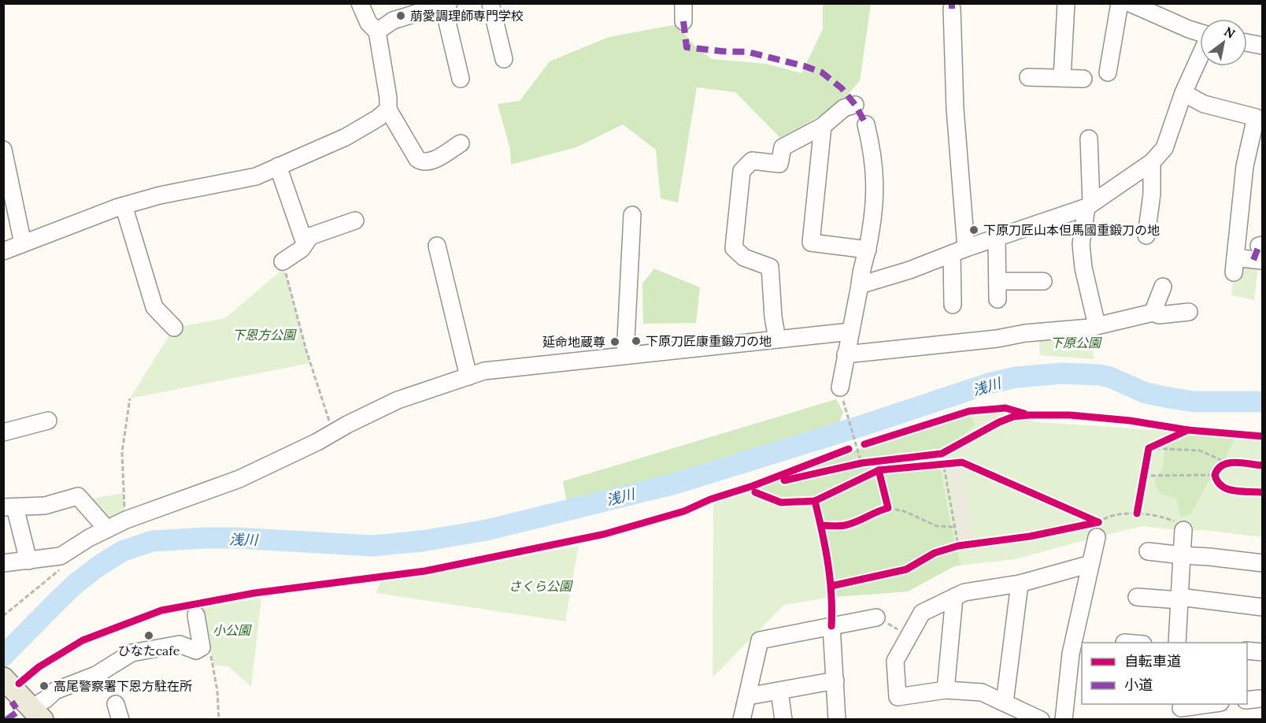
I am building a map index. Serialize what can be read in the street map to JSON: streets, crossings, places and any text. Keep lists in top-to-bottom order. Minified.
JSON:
{"water":["浅川"],"parks":["下恩方公園","下原公園","さくら公園","小公園"],"places":["萠愛調理師専門学校","下原刀匠山本但馬國重鍛刀の地","下原刀匠康重鍛刀の地","延命地蔵尊","ひなたcafe","高尾警察署下恩方駐在所"],"legend":["自転車道","小道"],"north":"top right"}
